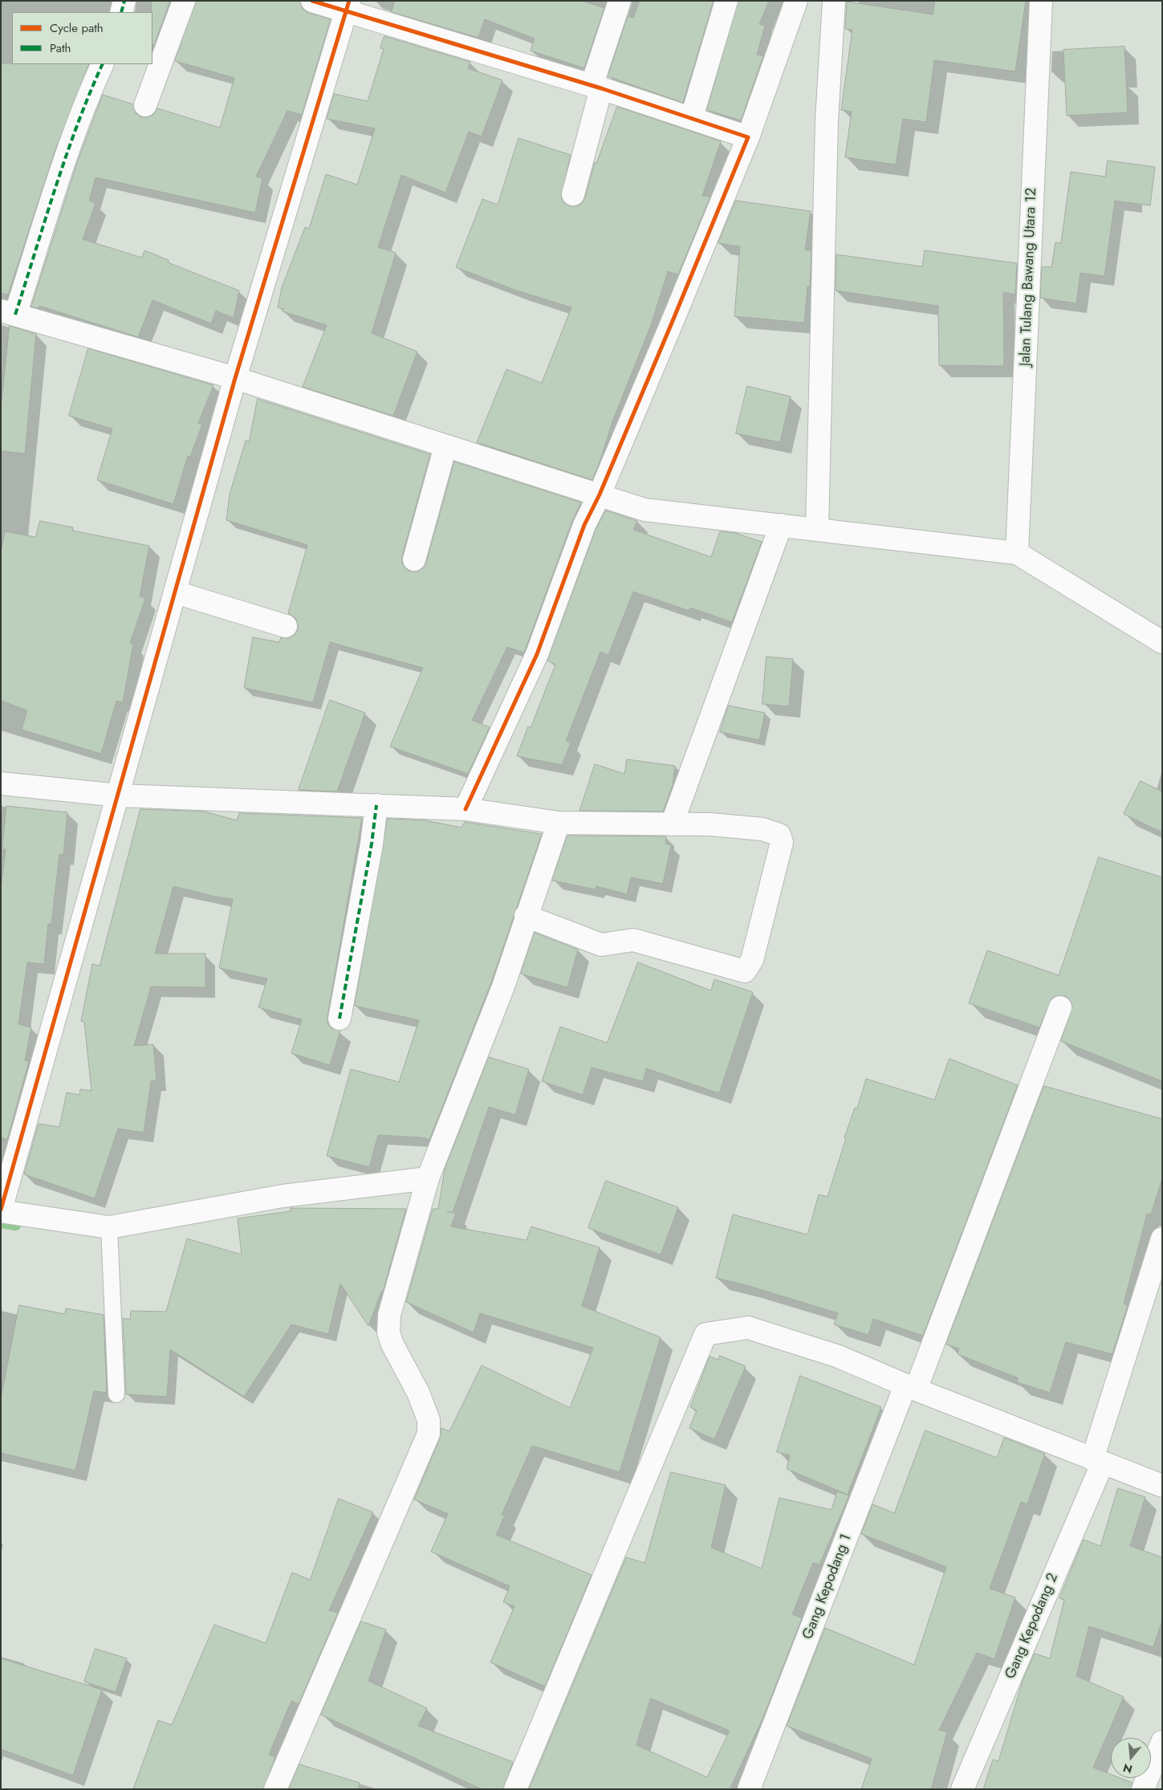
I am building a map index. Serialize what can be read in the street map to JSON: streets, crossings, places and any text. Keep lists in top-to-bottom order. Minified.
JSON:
{"streets":{"street":["Jalan Tulang Bawang Utara 12","Gang Kepodang 1","Gang Kepodang 2"]},"legend":["Cycle path","Path"],"north":"bottom"}
